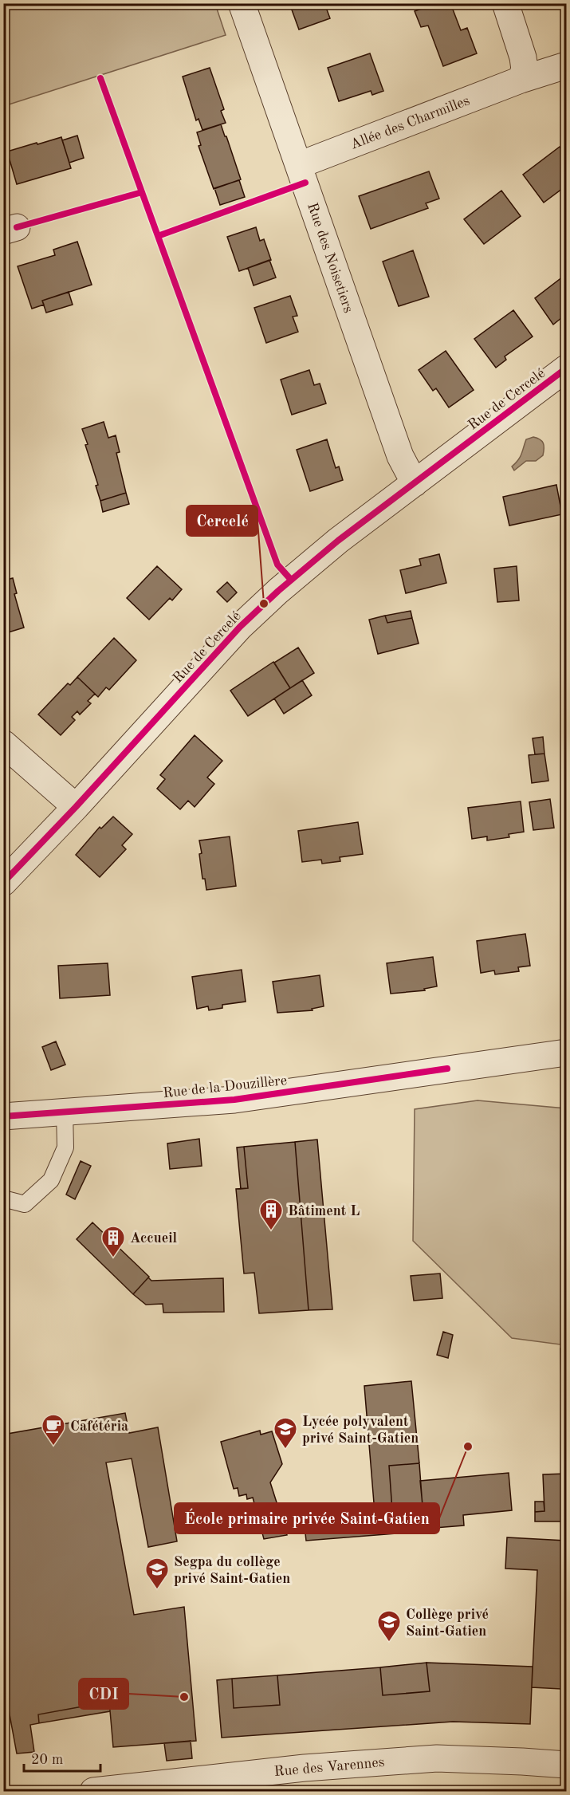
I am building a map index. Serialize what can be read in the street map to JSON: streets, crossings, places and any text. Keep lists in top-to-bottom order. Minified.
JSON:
{"streets":{"street":["Allée des Charmilles","Rue des Noisetiers","Rue de Cercelé","Rue de la Douzillère","Rue des Varennes"]},"crossings":[["Allée des Charmilles","Rue des Noisetiers"],["Rue des Noisetiers","Rue de Cercelé"]],"places":{"other":["Cercelé","École primaire privée Saint-Gatien","CDI"],"building":["Bâtiment L","Accueil"],"cafe":["Cafétéria"],"school or university":["Lycée polyvalent privé Saint-Gatien","Segpa du collège privé Saint-Gatien","Collège privé Saint-Gatien"]},"scale_bar":"20 m"}
